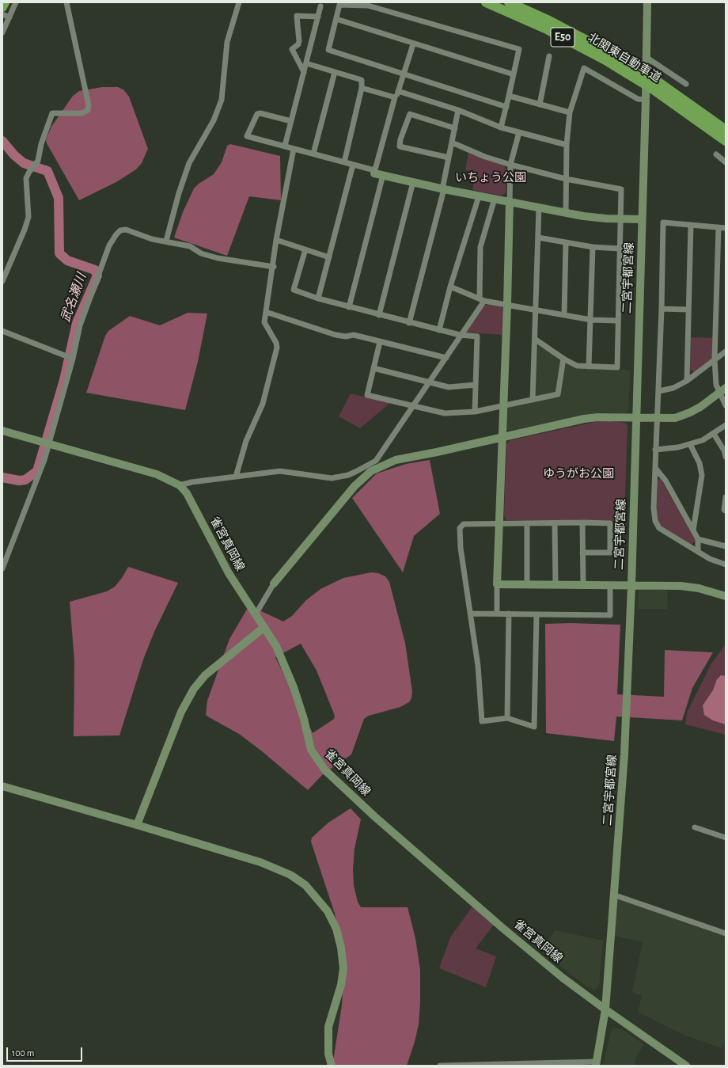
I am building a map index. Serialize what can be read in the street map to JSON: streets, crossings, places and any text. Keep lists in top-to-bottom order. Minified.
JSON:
{"streets":{"highway":["E50","北関東自動車道"],"street":["二宮宇都宮線","雀宮真岡線"]},"crossings":[["二宮宇都宮線","雀宮真岡線"]],"water":["武名瀬川"],"parks":["いちょう公園","ゆうがお公園"],"scale_bar":"100 m"}
